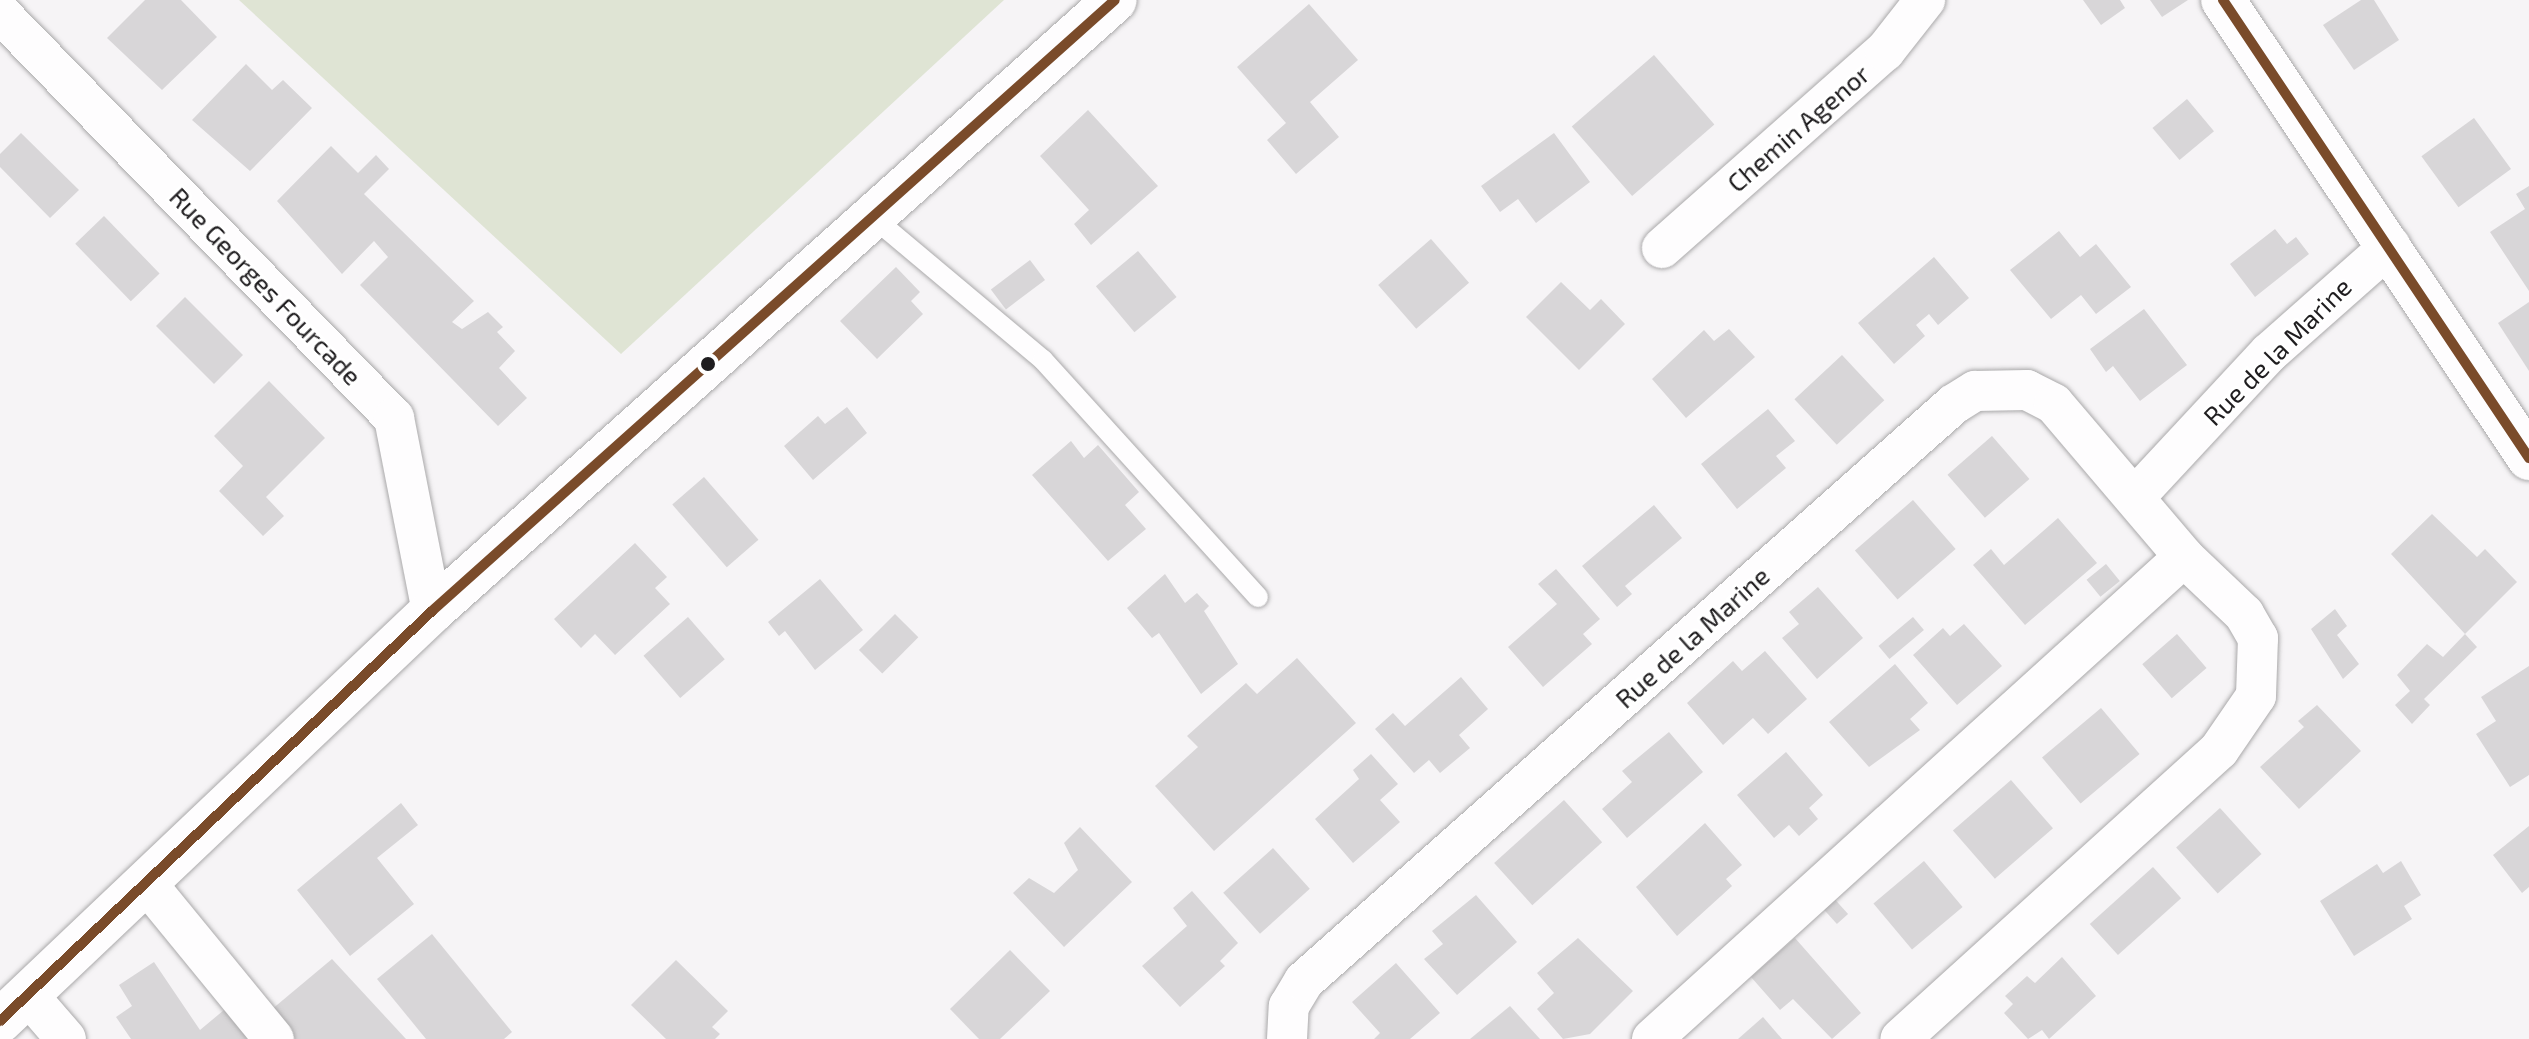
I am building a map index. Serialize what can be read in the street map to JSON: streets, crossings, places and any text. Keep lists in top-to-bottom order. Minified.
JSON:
{"streets":{"street":["Chemin Agenor","Rue Georges Fourcade","Rue de la Marine"]}}
